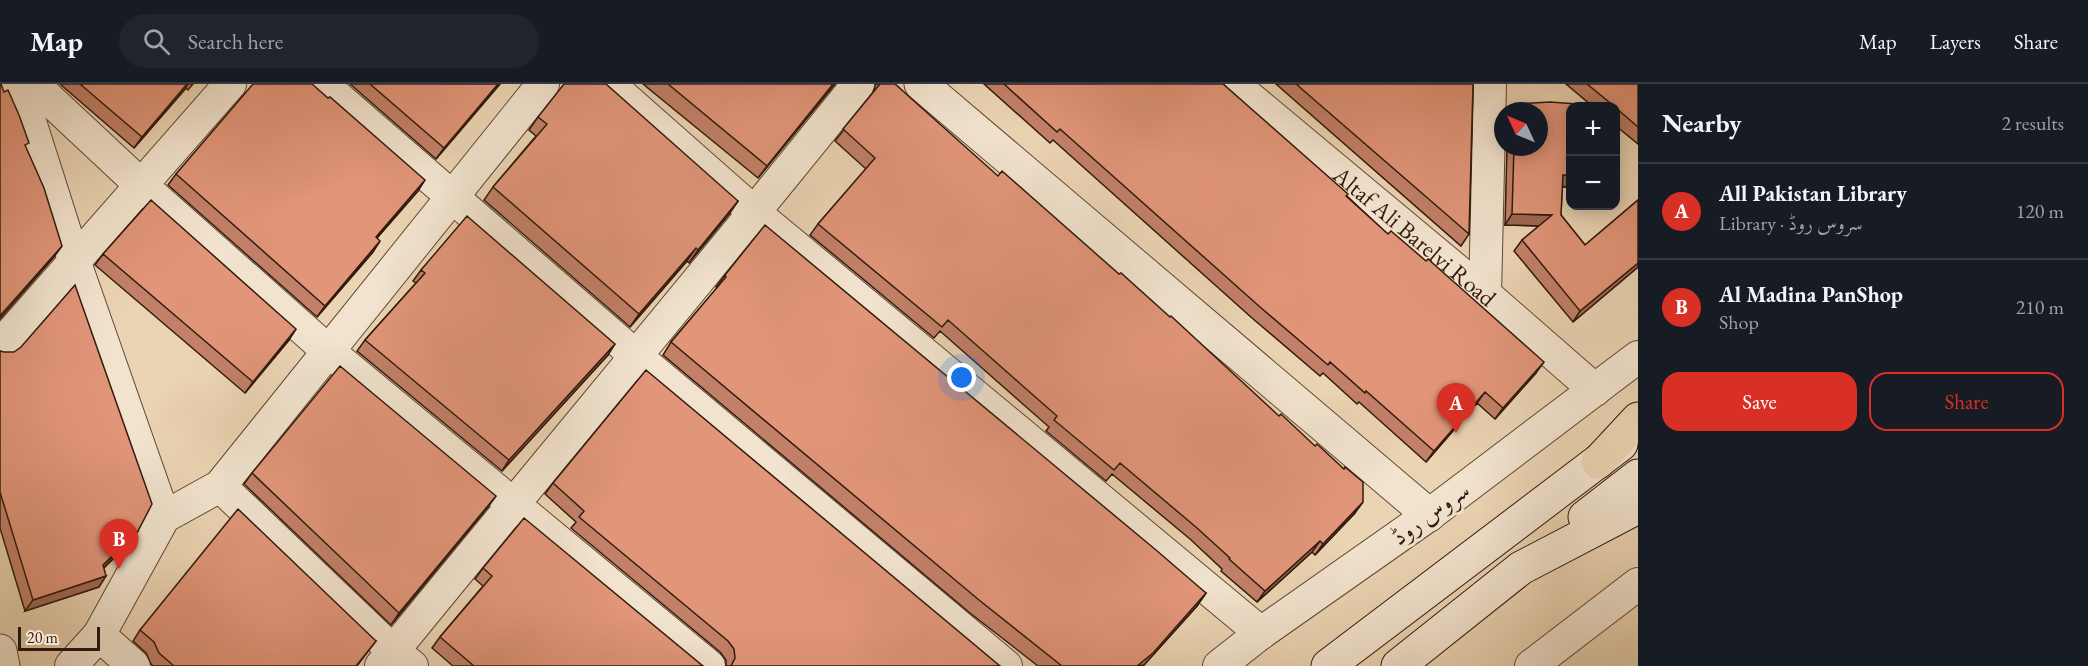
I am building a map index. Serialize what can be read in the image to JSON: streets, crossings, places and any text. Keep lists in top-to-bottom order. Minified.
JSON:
{"streets":{"street":["Altaf Ali Barelvi Road","سروس روڈ"]},"crossings":[["Altaf Ali Barelvi Road","سروس روڈ"]],"scale_bar":"20 m","north":"top left","page":{"header":"Map","search":"Search here","nav":["Map","Layers","Share"],"heading":["Nearby","2 results"],"map_buttons":["+","−"],"list":[{"mark":"A","name":"All Pakistan Library","note":"Library · سروس روڈ","value":"120 m"},{"mark":"B","name":"Al Madina PanShop","note":"Shop","value":"210 m"}],"buttons":["Save","Share"],"pins":["A","B"],"scale":"20 m"}}
